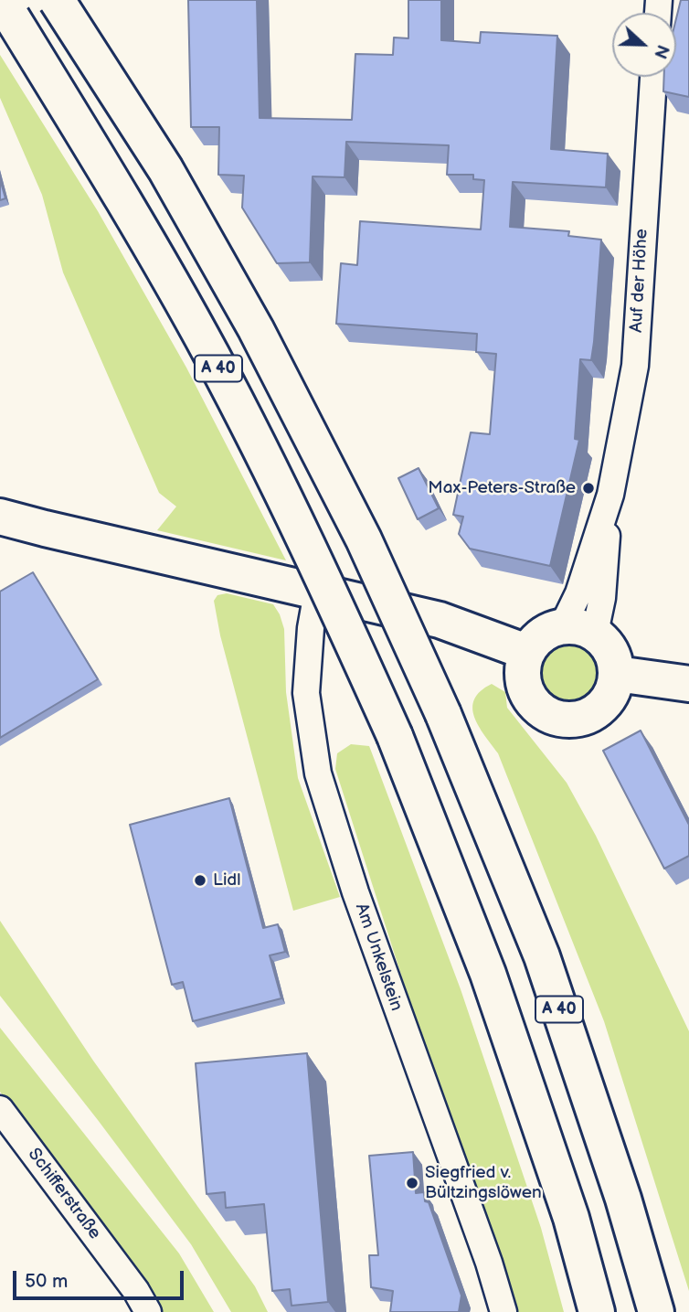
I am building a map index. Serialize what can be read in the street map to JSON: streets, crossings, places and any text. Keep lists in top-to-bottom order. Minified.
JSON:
{"streets":{"main road":["A 40"],"street":["Auf der Höhe","Am Unkelstein","Schifferstraße"]},"places":["Max-Peters-Straße","Lidl","Siegfried v. Bültzingslöwen"],"scale_bar":"50 m","north":"right"}
